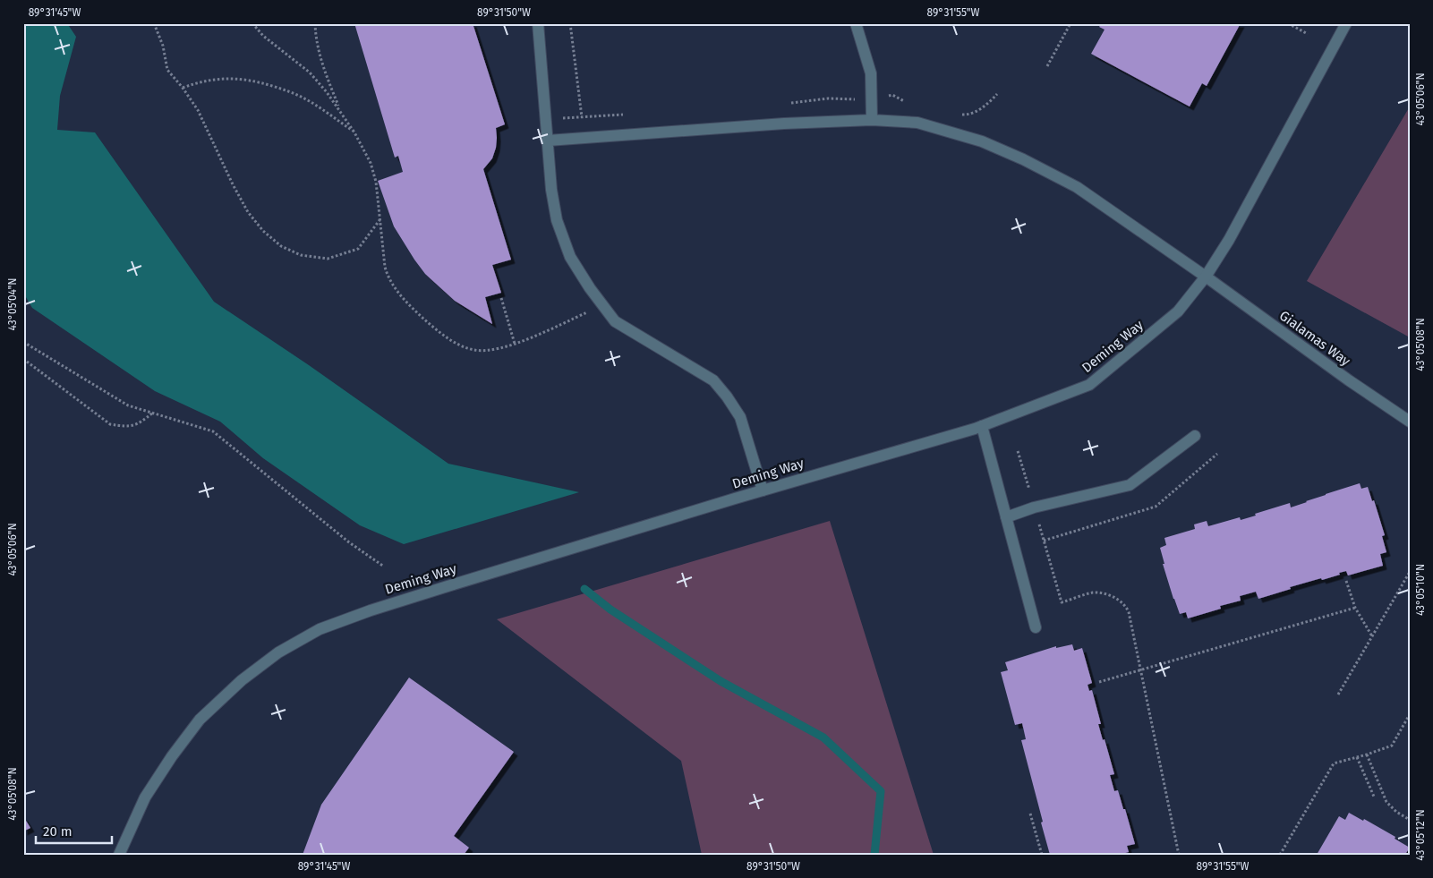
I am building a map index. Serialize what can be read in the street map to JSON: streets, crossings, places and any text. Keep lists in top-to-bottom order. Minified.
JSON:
{"streets":{"street":["Gialamas Way","Deming Way"]},"crossings":[["Gialamas Way","Deming Way"]],"scale_bar":"20 m","coordinates":["89°31'45\"W","89°31'50\"W","89°31'55\"W","43°05'06\"N","43°05'04\"N","43°05'08\"N","43°05'10\"N","43°05'12\"N"]}
